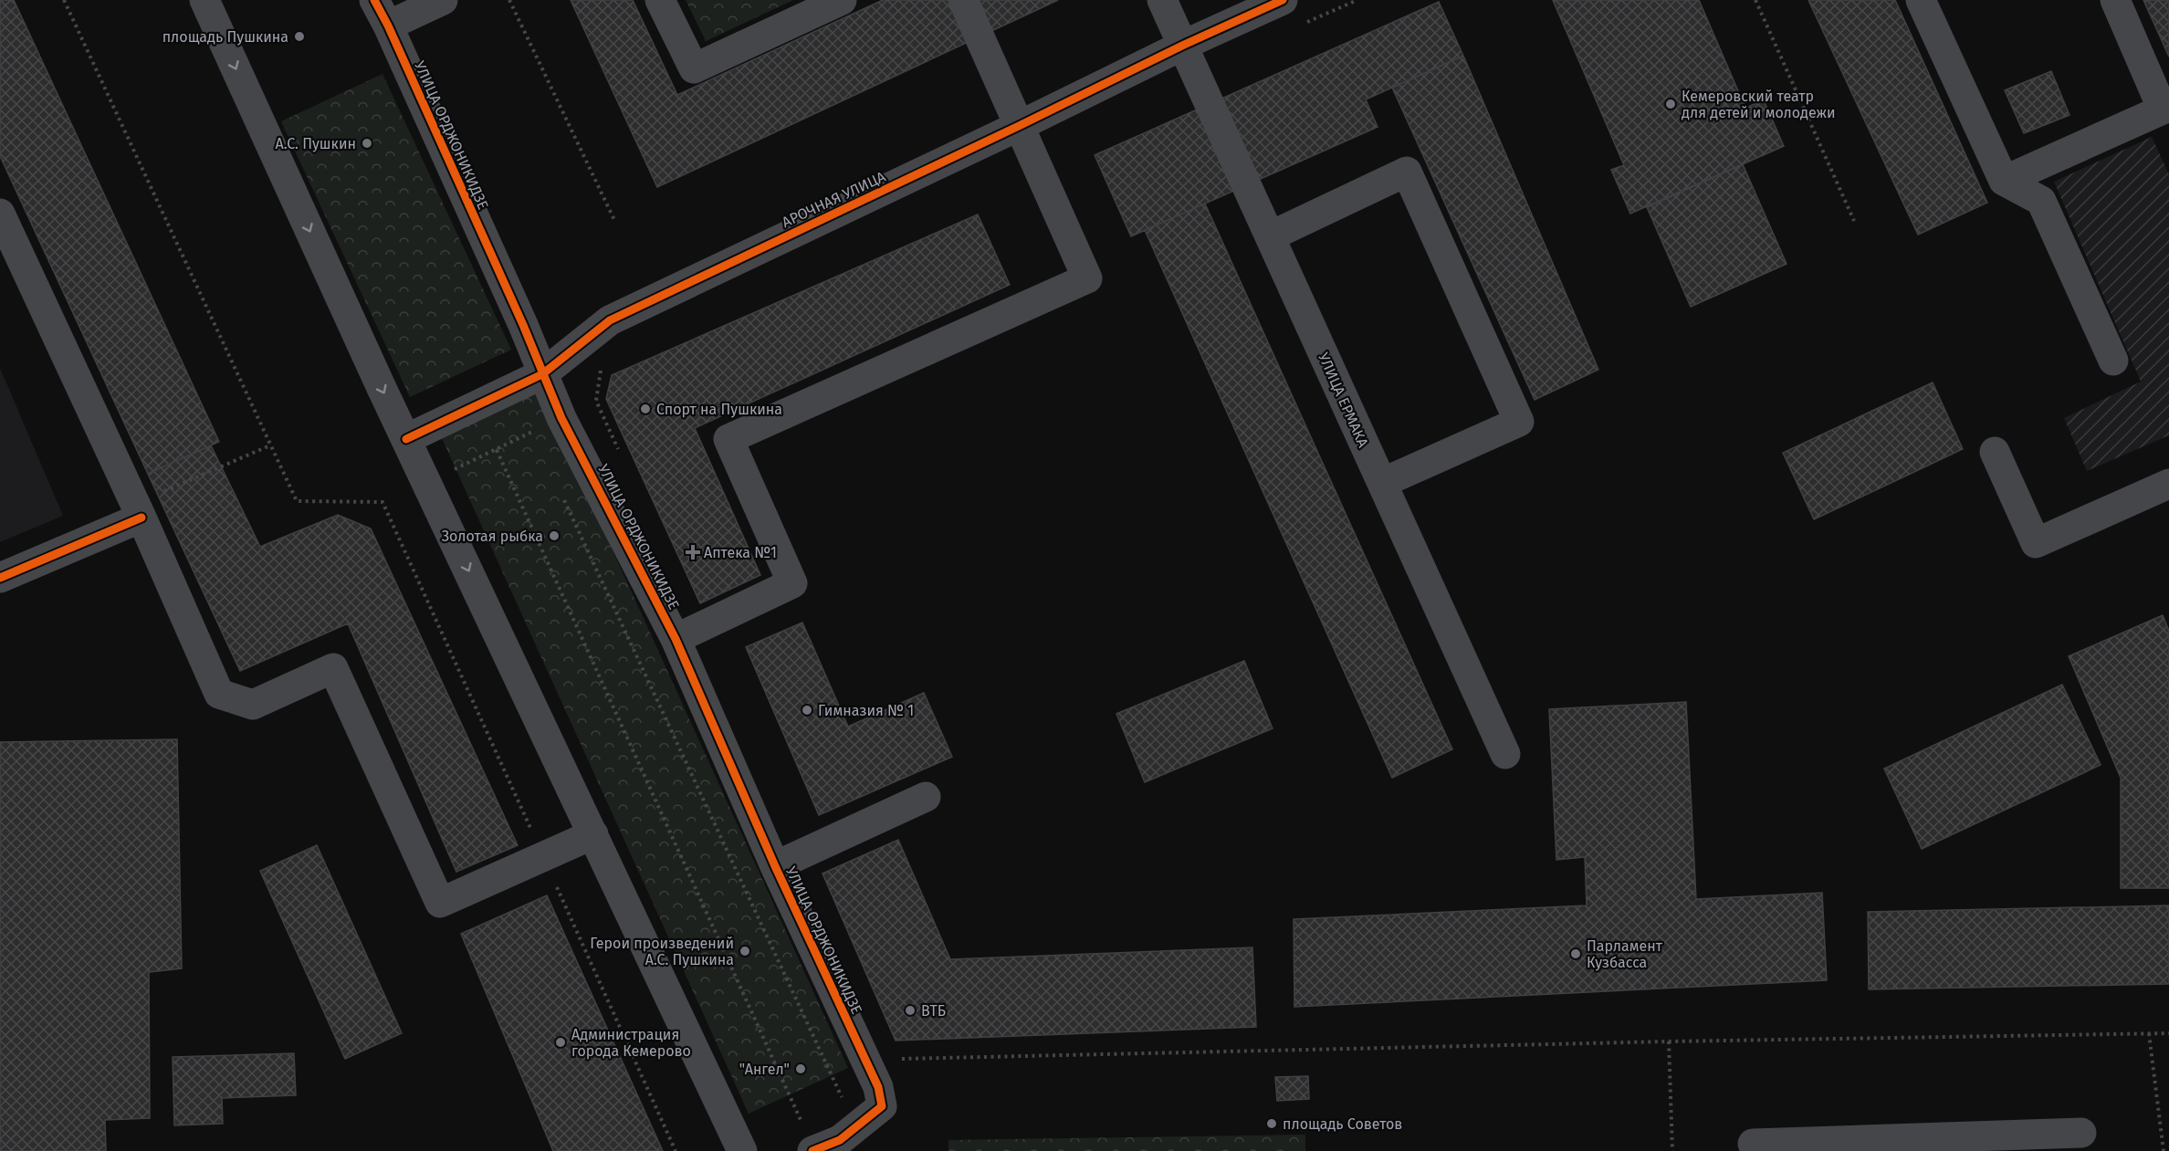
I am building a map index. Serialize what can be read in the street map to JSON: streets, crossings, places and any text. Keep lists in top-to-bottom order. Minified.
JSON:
{"streets":{"street":["УЛИЦА ОРДЖОНИКИДЗЕ","АРОЧНАЯ УЛИЦА","УЛИЦА ЕРМАКА"]},"crossings":[["УЛИЦА ОРДЖОНИКИДЗЕ","АРОЧНАЯ УЛИЦА"],["АРОЧНАЯ УЛИЦА","УЛИЦА ЕРМАКА"]],"places":{"other":["площадь Пушкина","Кемеровский театр для детей и молодежи","А.С. Пушкин","Спорт на Пушкина","Золотая рыбка","Гимназия № 1","Герои произведений А.С. Пушкина","Парламент Кузбасса","ВТБ","Администрация города Кемерово","\"Ангел\"","площадь Советов"],"health":["Аптека №1"]}}
